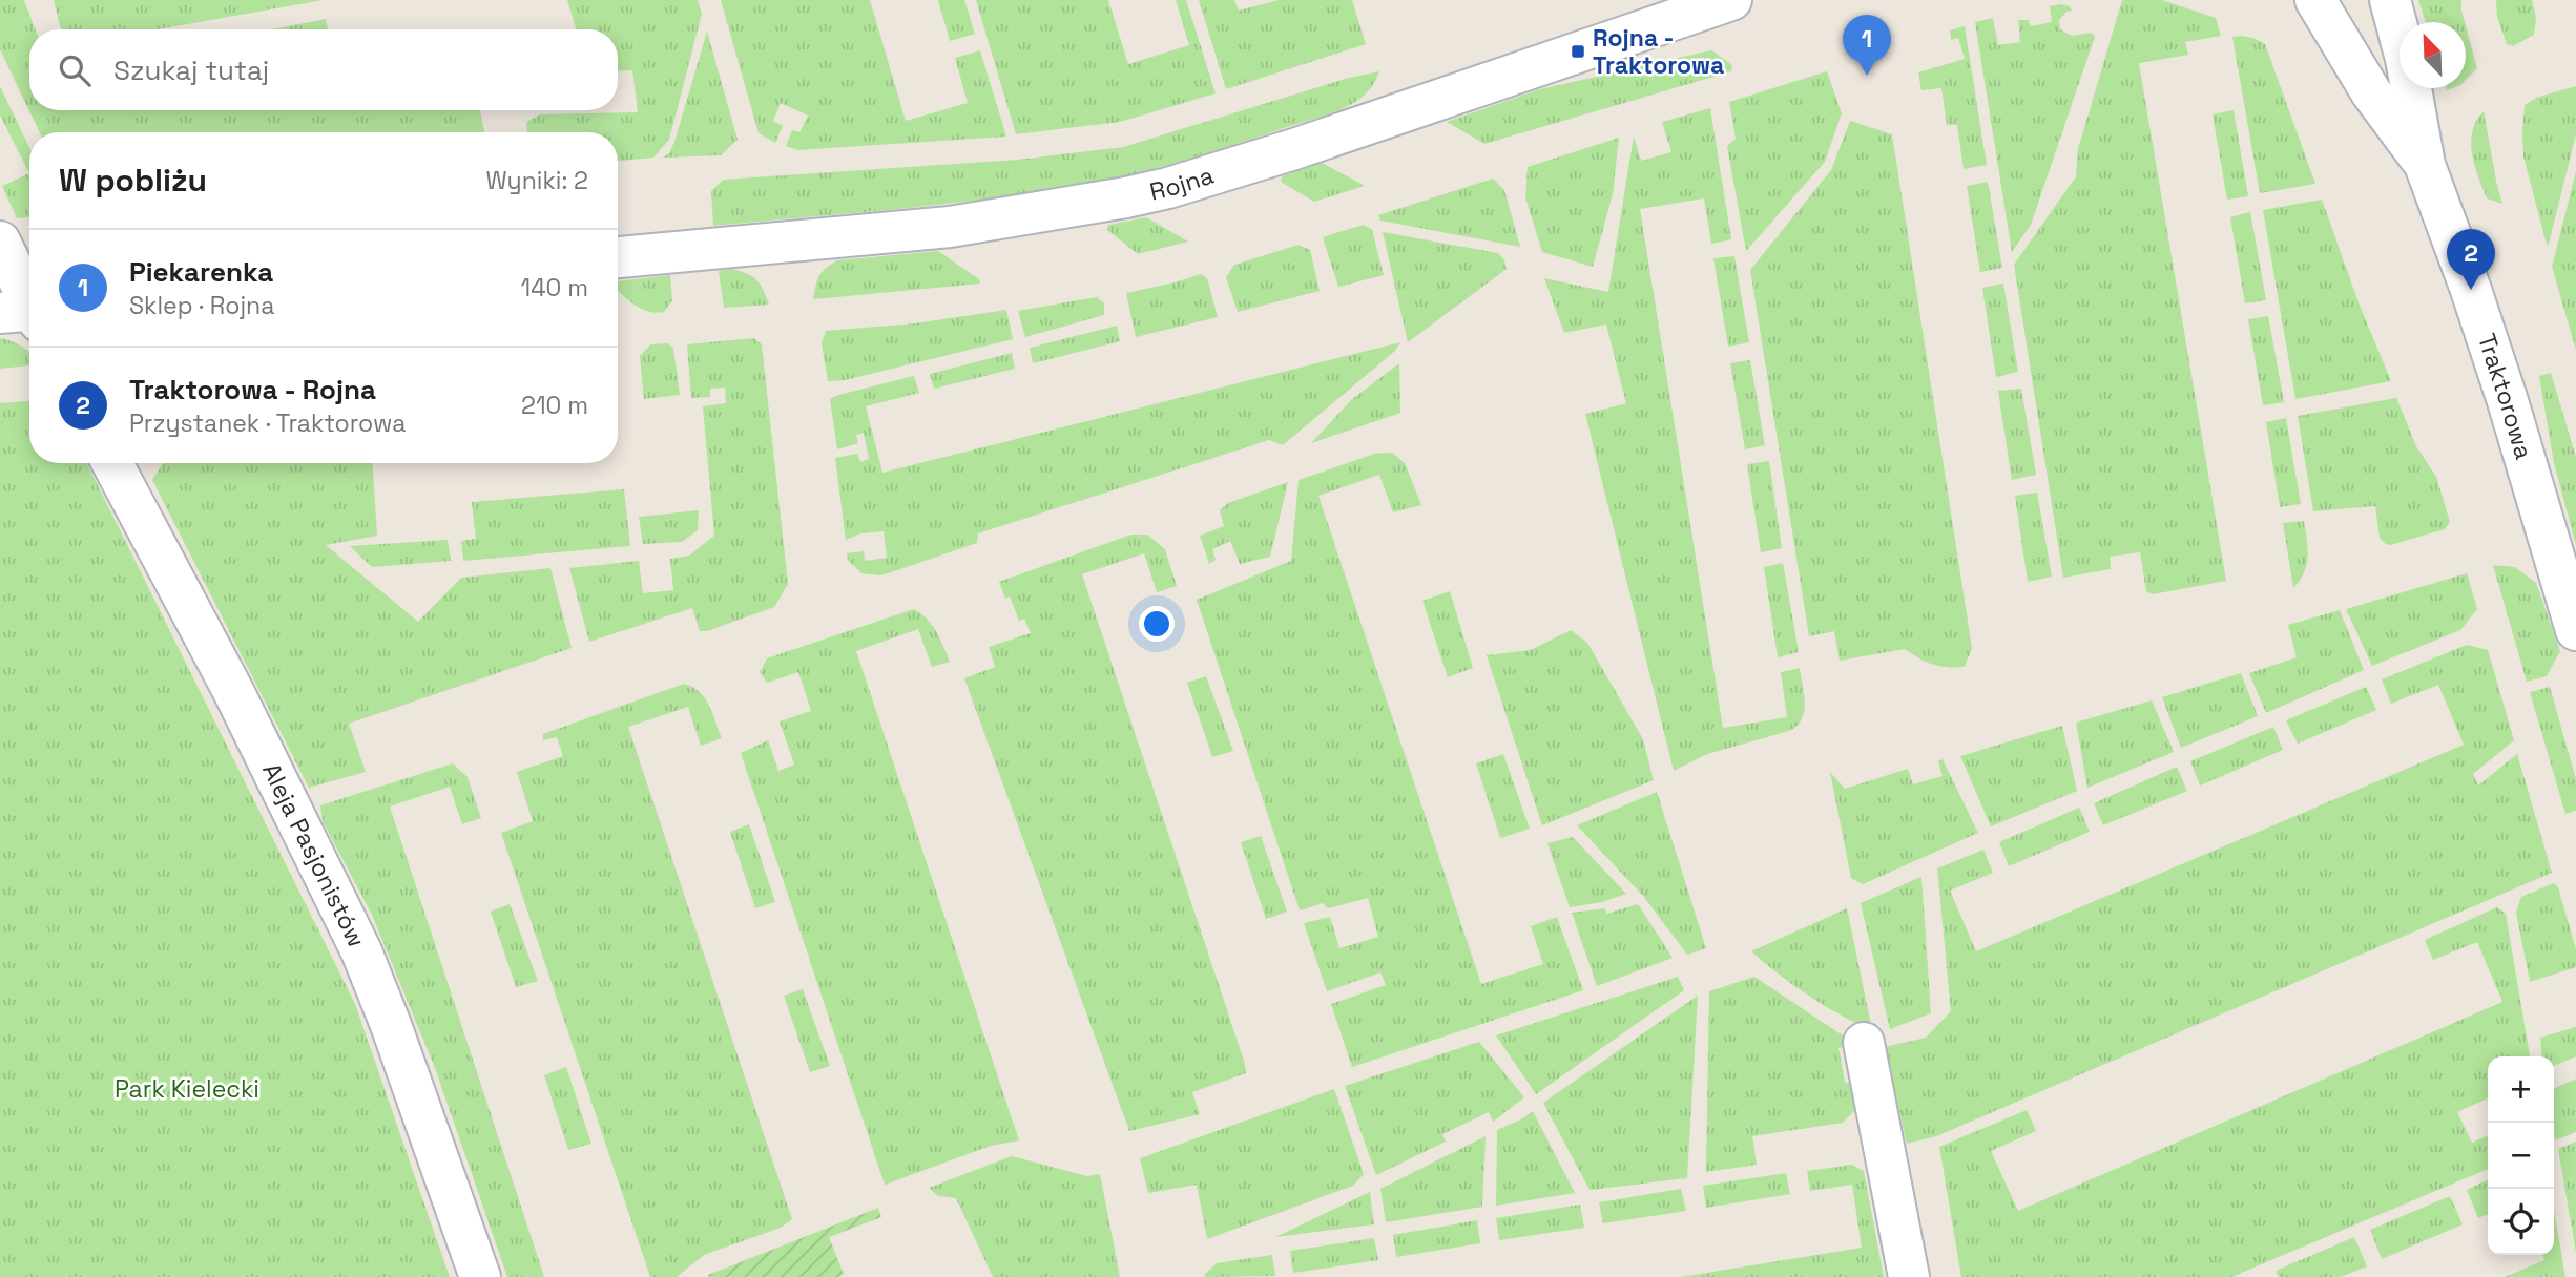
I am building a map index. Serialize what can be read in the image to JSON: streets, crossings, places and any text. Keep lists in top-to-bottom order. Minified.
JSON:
{"streets":{"street":["Rojna","Traktorowa","Aleja Pasjonistów"]},"parks":["Park Kielecki"],"places":{"transit":["Rojna - Traktorowa"]},"north":"top left","page":{"pins":["1","2"],"search":"Szukaj tutaj","heading":["W pobliżu","Wyniki: 2"],"list":[{"mark":"1","name":"Piekarenka","note":"Sklep · Rojna","value":"140 m"},{"mark":"2","name":"Traktorowa - Rojna","note":"Przystanek · Traktorowa","value":"210 m"}],"map_buttons":["+","−"]}}
